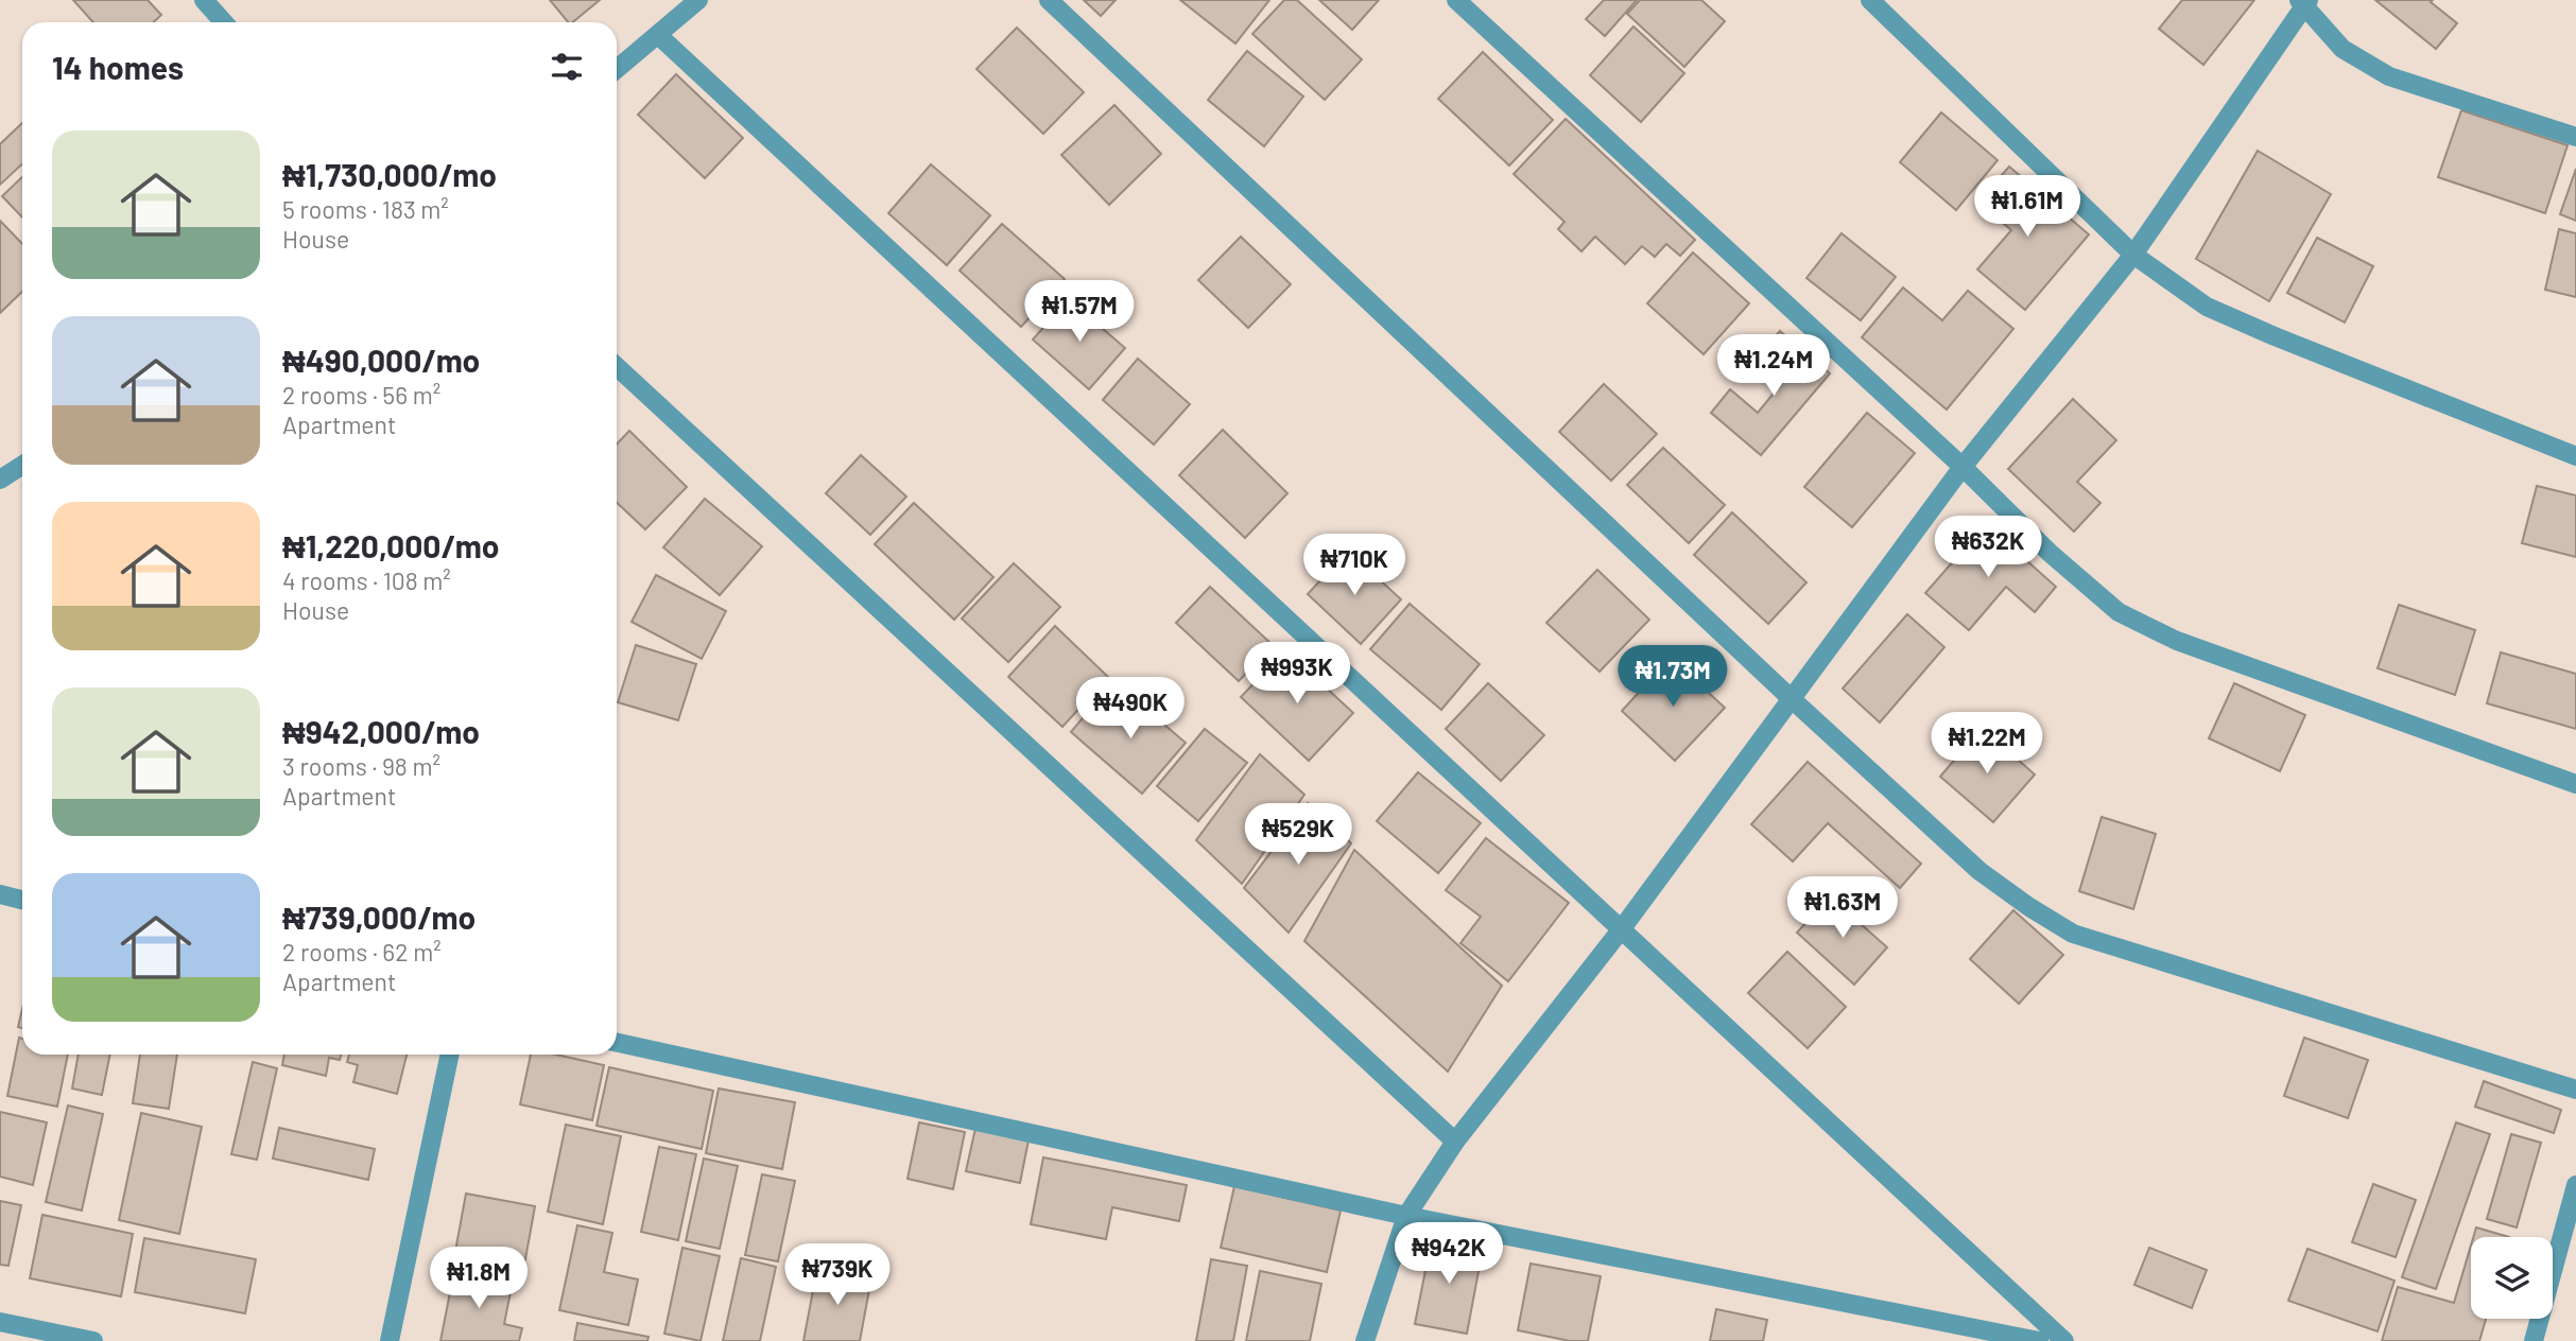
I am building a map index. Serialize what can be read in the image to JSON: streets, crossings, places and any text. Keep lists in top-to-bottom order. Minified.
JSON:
{"page":{"heading":"14 homes","list":[{"name":"₦1,730,000/mo","note":"5 rooms · 183 m² · House"},{"name":"₦490,000/mo","note":"2 rooms · 56 m² · Apartment"},{"name":"₦1,220,000/mo","note":"4 rooms · 108 m² · House"},{"name":"₦942,000/mo","note":"3 rooms · 98 m² · Apartment"},{"name":"₦739,000/mo","note":"2 rooms · 62 m² · Apartment"}],"price":["₦1.61M","₦1.57M","₦1.24M","₦632K","₦710K","₦993K","₦1.73M","₦490K","₦1.22M","₦529K","₦1.63M","₦942K","₦739K","₦1.8M"]}}
